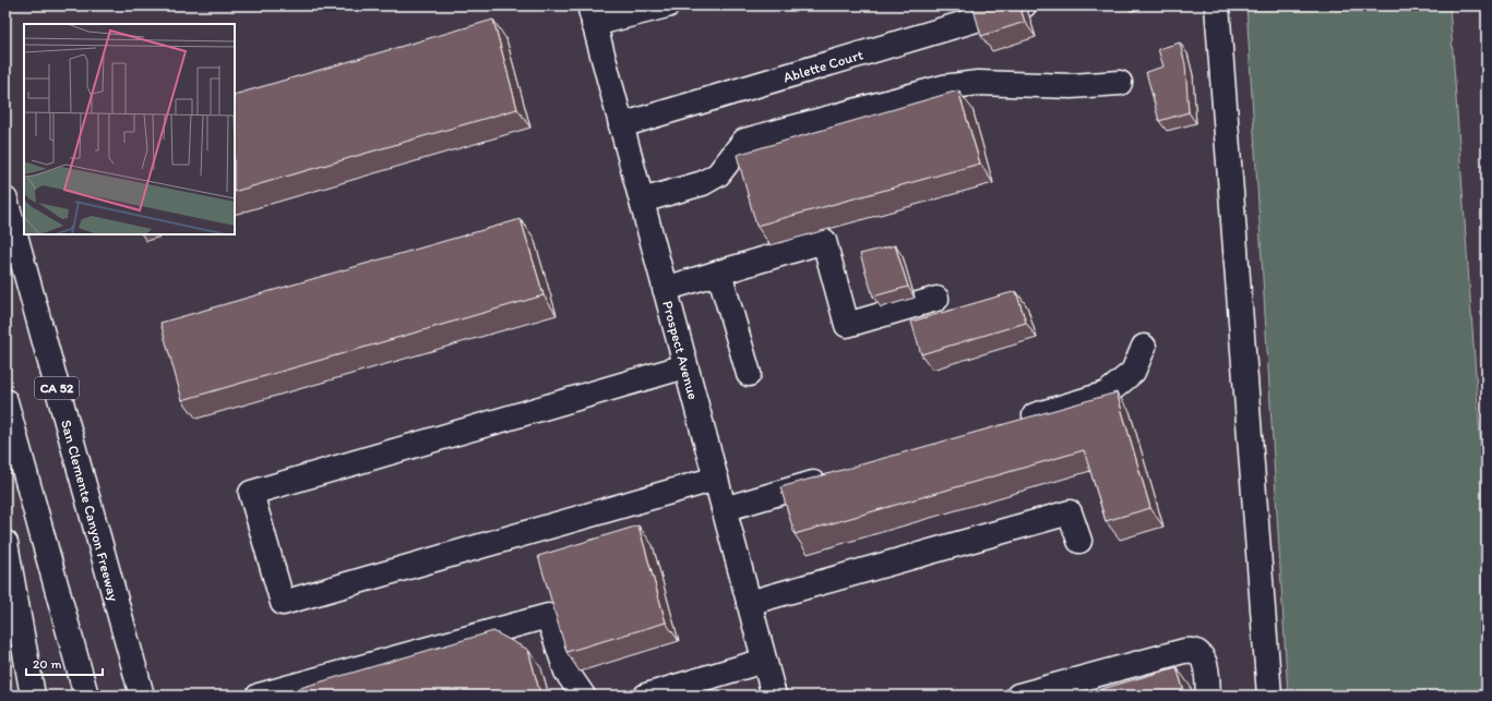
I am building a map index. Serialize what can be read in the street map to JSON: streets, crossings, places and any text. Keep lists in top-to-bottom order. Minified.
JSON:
{"streets":{"main road":["Ablette Court","Prospect Avenue","CA 52","San Clemente Canyon Freeway"]},"crossings":[["Ablette Court","Prospect Avenue"]],"scale_bar":"20 m"}
